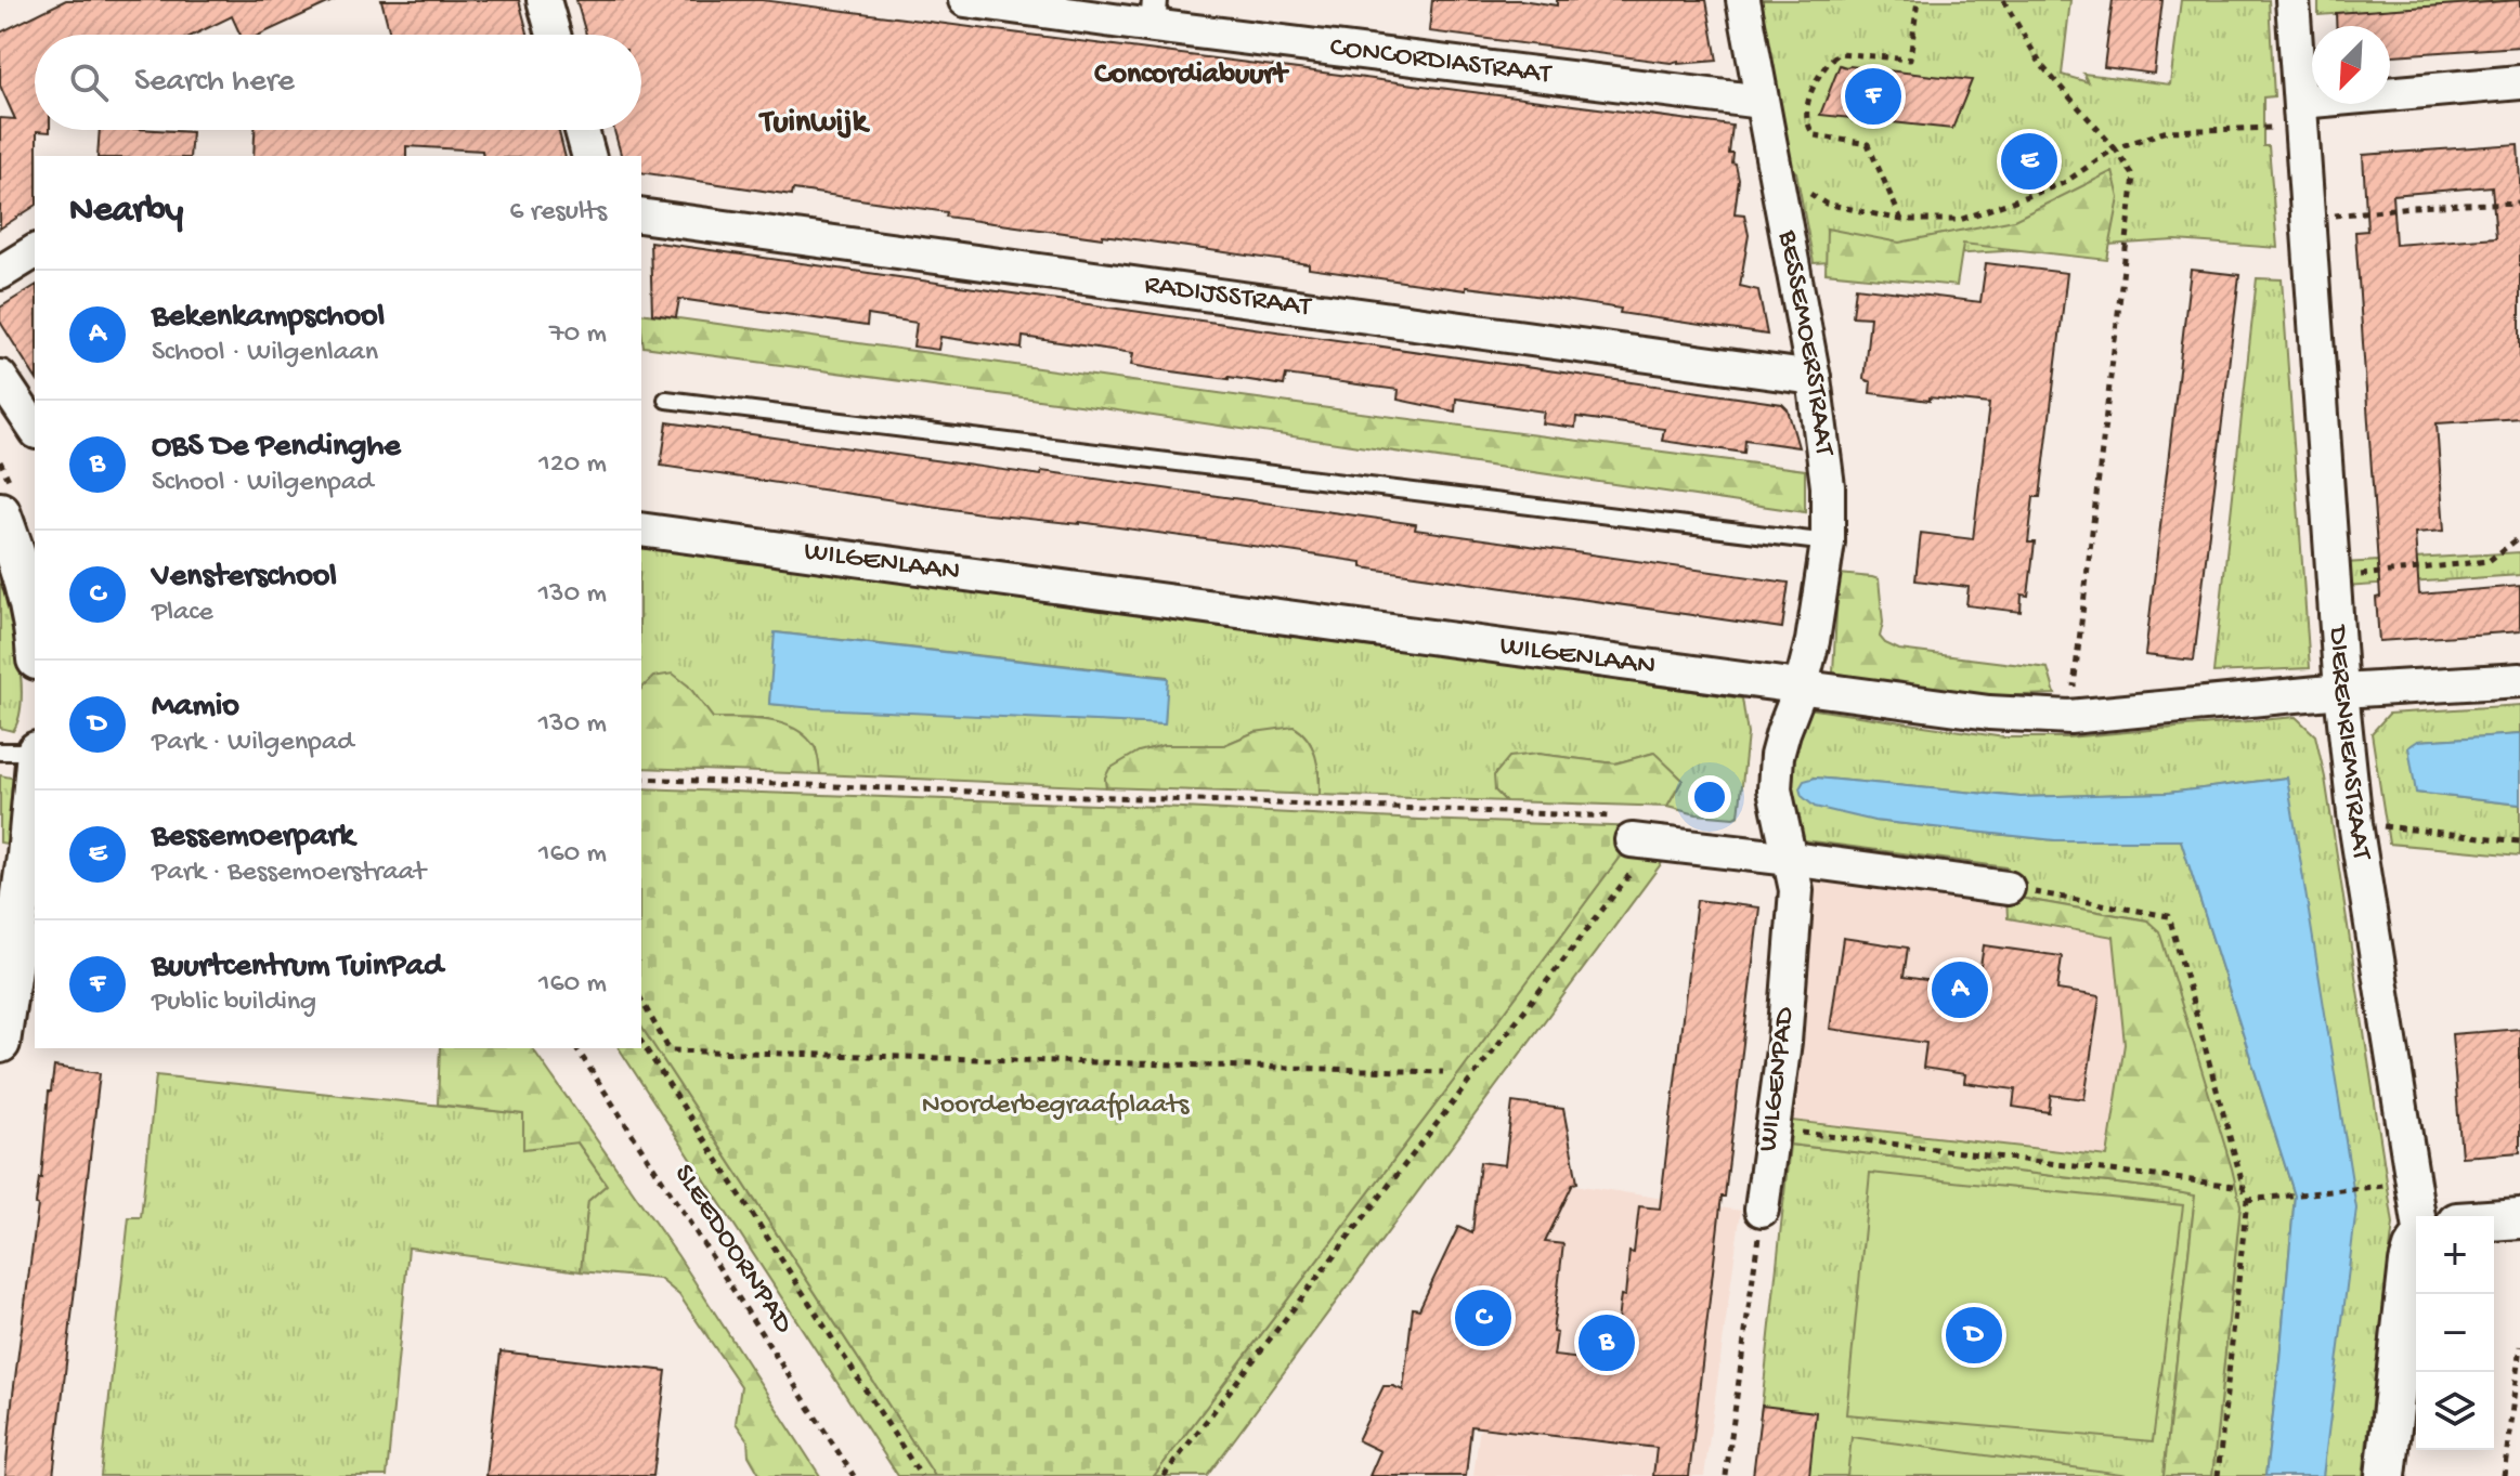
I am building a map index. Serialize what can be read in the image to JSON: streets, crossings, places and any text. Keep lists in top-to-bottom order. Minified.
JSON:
{"streets":{"street":["CONCORDIASTRAAT","RADIJSSTRAAT","BESSEMOERSTRAAT","WILGENLAAN","DIERENRIEMSTRAAT","WILGENPAD"],"path":["SLEEDOORNPAD"]},"crossings":[["CONCORDIASTRAAT","BESSEMOERSTRAAT"],["RADIJSSTRAAT","BESSEMOERSTRAAT"],["BESSEMOERSTRAAT","WILGENLAAN"],["BESSEMOERSTRAAT","WILGENPAD"],["WILGENLAAN","DIERENRIEMSTRAAT"],["WILGENLAAN","WILGENPAD"]],"districts":["Concordiabuurt","Tuinwijk"],"parks":["Noorderbegraafplaats"],"north":"bottom left","page":{"search":"Search here","pins":["F","E","A","C","D","B"],"heading":["Nearby","6 results"],"list":[{"mark":"A","name":"Bekenkampschool","note":"School · Wilgenlaan","value":"70 m"},{"mark":"B","name":"OBS De Pendinghe","note":"School · Wilgenpad","value":"120 m"},{"mark":"C","name":"Vensterschool","note":"Place","value":"130 m"},{"mark":"D","name":"Mamio","note":"Park · Wilgenpad","value":"130 m"},{"mark":"E","name":"Bessemoerpark","note":"Park · Bessemoerstraat","value":"160 m"},{"mark":"F","name":"Buurtcentrum TuinPad","note":"Public building","value":"160 m"}],"map_buttons":["+","−"]}}
